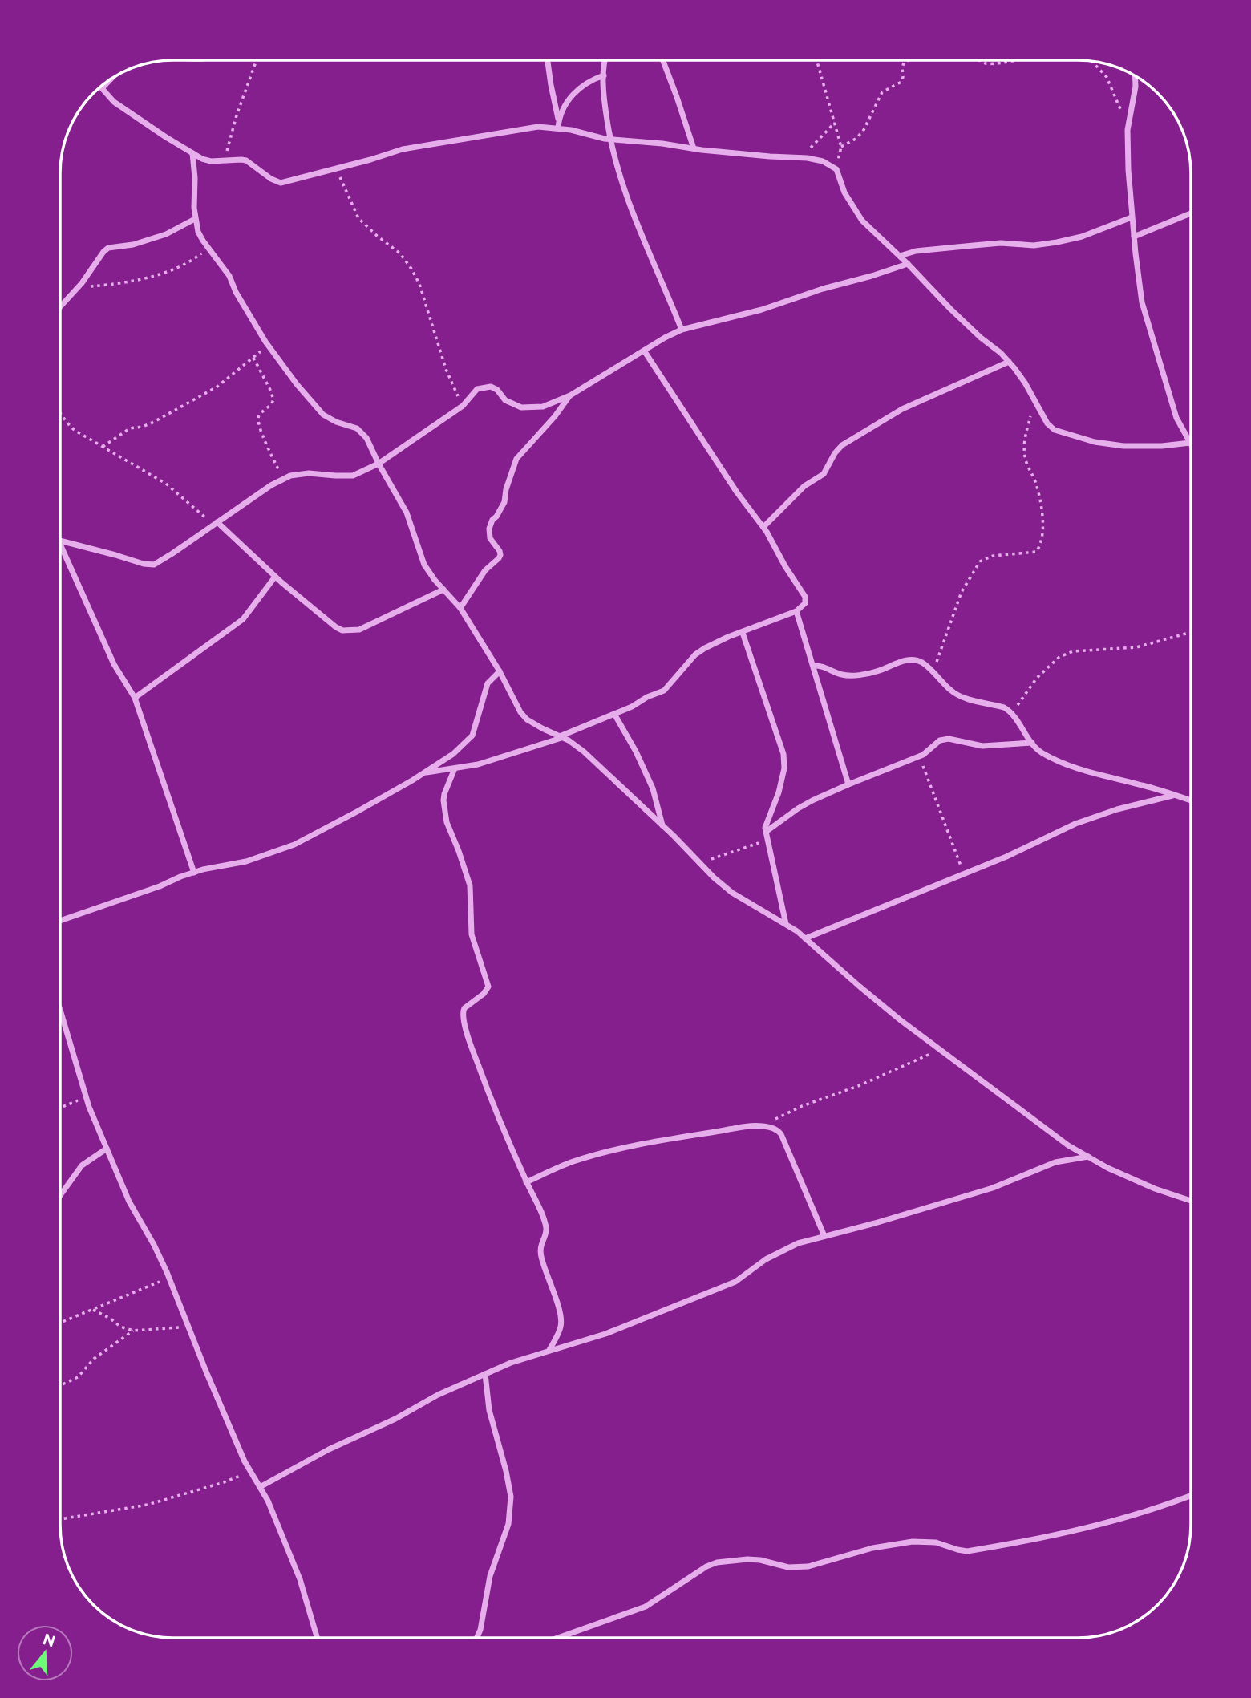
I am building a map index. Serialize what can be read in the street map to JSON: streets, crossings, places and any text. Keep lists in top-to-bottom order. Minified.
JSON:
{"north":"top"}
